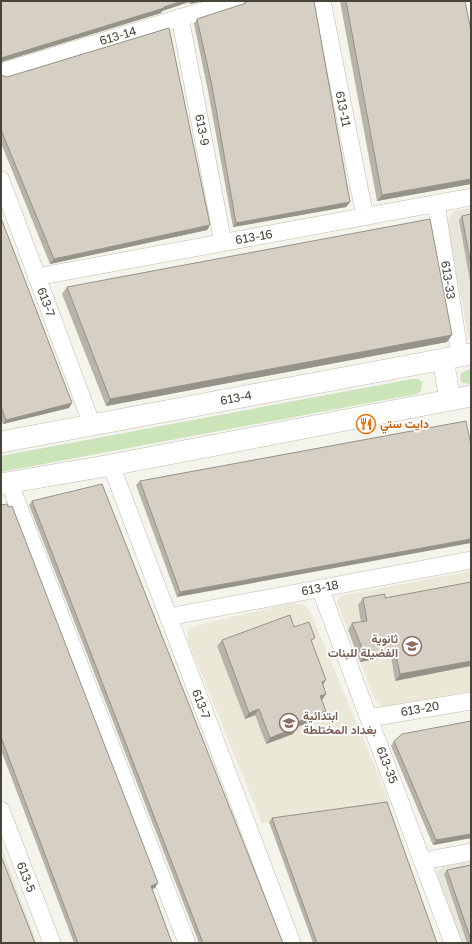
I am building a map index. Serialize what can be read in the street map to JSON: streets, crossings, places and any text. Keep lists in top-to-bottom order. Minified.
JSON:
{"streets":{"street":["613-14","613-11","613-9","613-16","613-33","613-7","613-4","613-18","613-20","613-35","613-5"]},"crossings":[["613-14","613-9"],["613-11","613-16"],["613-9","613-16"],["613-16","613-33"],["613-16","613-7"],["613-33","613-4"],["613-7","613-4"],["613-7","613-18"],["613-18","613-35"],["613-20","613-35"]],"places":{"restaurant":["دايت ستي"],"school or university":["ثانوية الفضيلة للبنات","ابتدائية بغداد المختلطة"]}}
